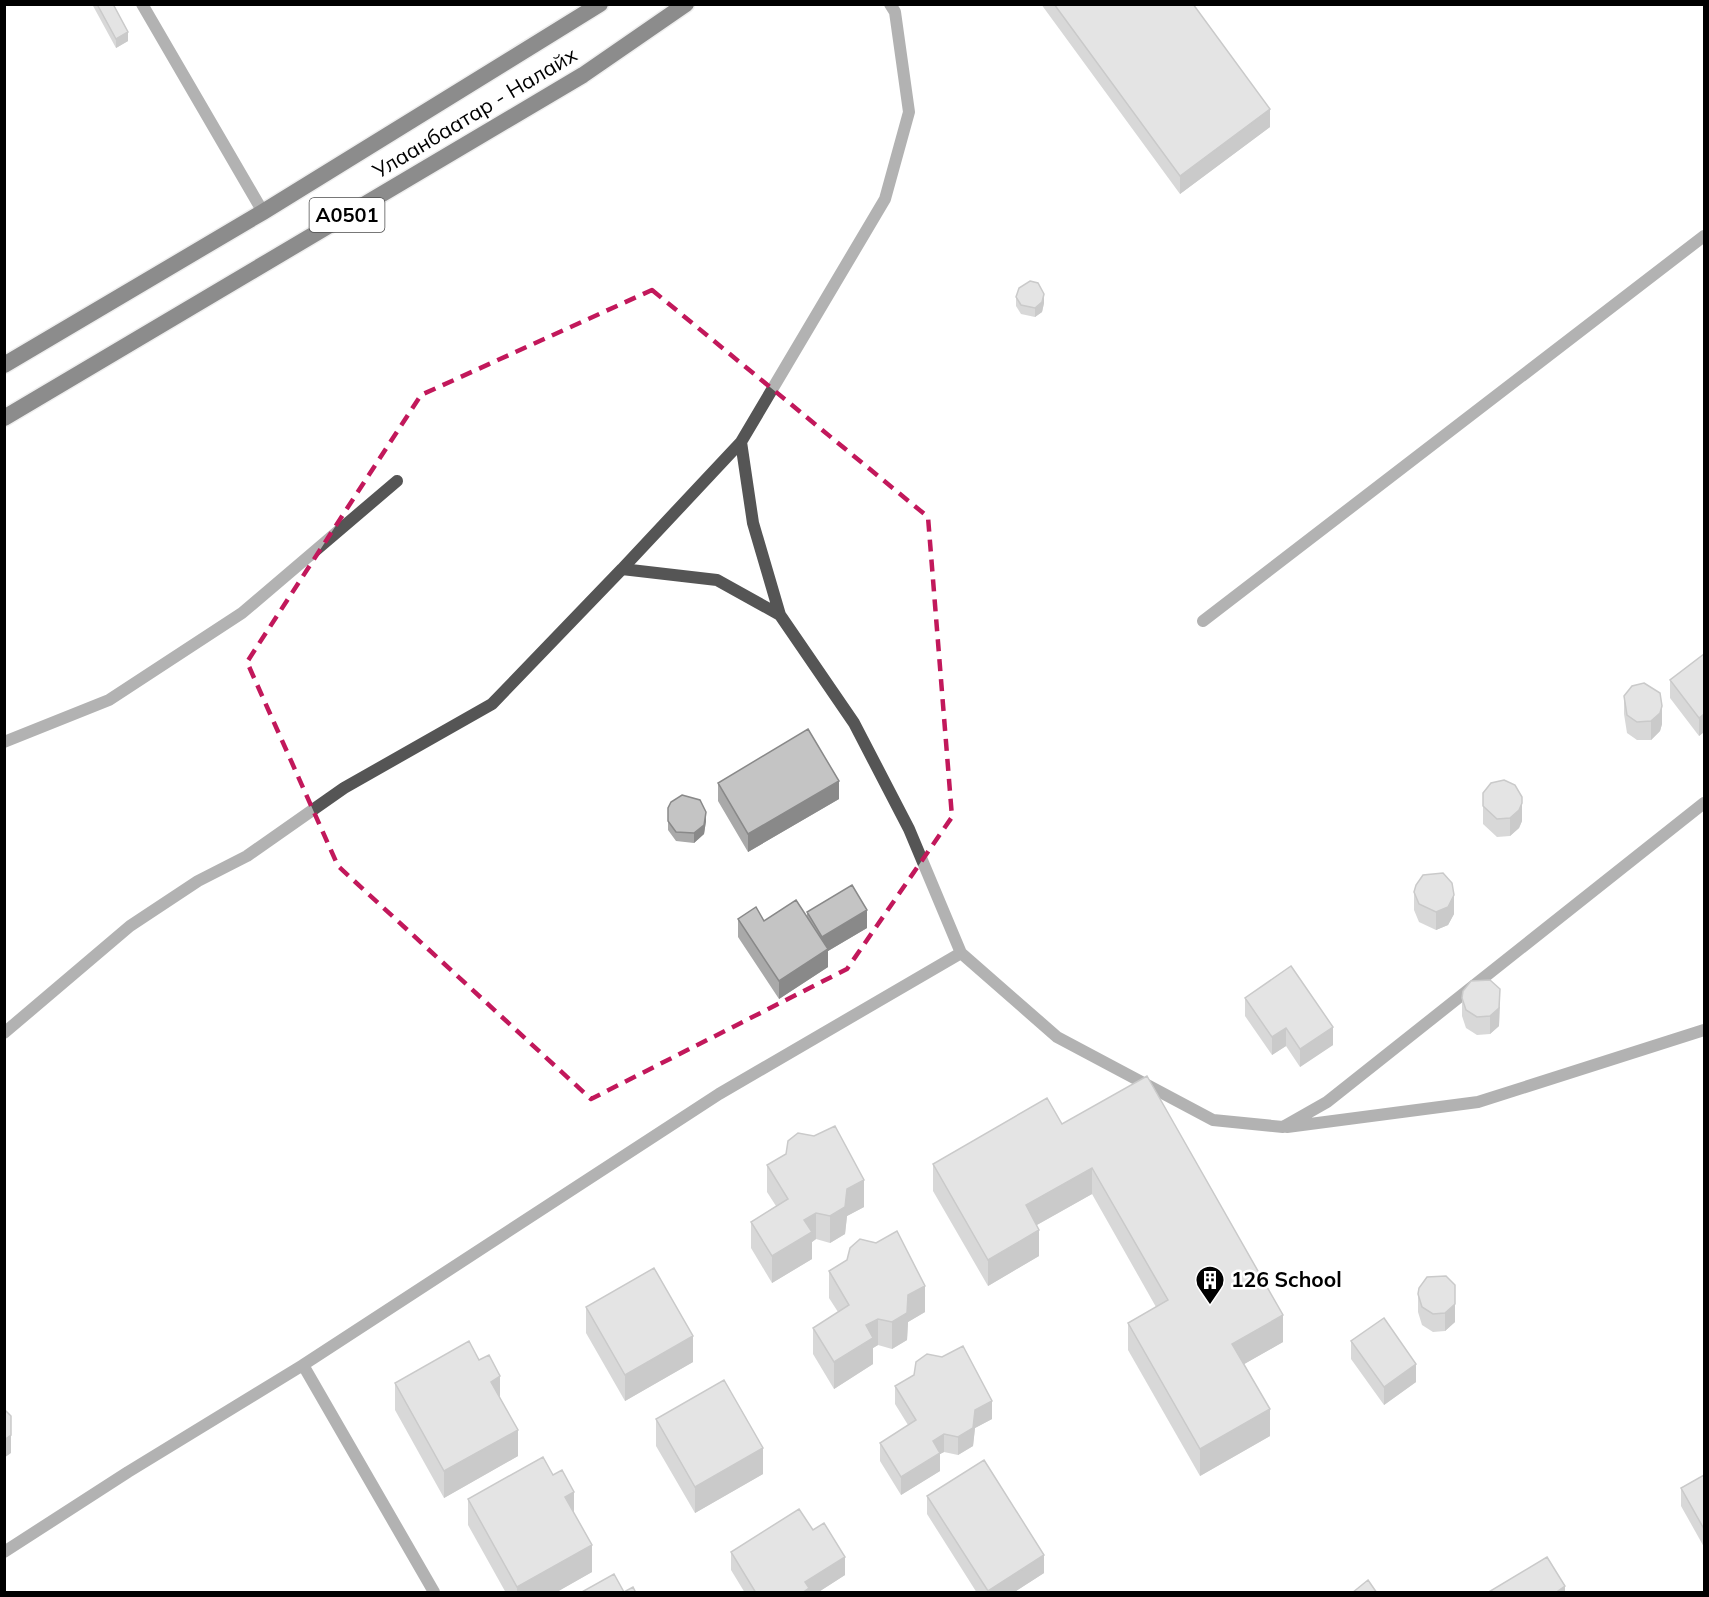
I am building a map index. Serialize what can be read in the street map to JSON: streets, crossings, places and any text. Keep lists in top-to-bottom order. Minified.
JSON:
{"streets":{"highway":["Улаанбаатар - Налайх","A0501"]},"places":{"building":["126 School"]}}
